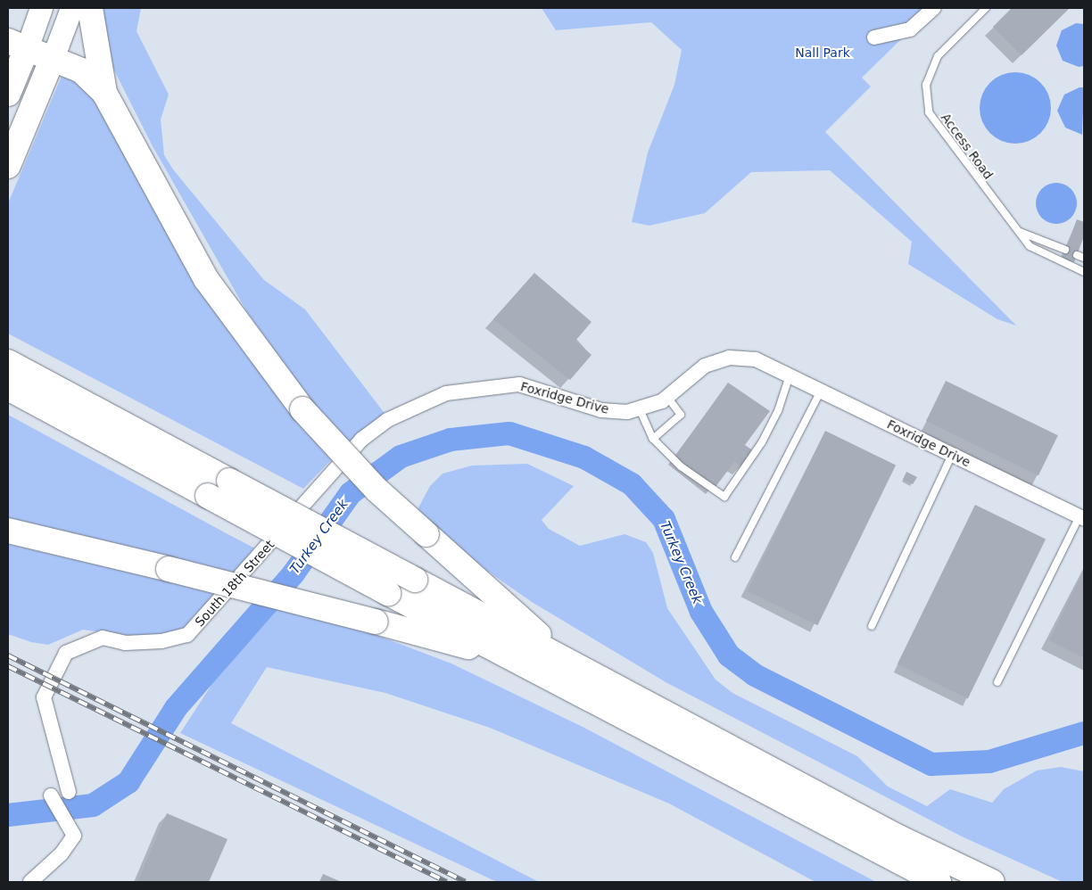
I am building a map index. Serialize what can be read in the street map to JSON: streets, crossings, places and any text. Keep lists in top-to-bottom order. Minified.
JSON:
{"streets":{"street":["Foxridge Drive","South 18th Street"],"lane":["Access Road"]},"crossings":[["Foxridge Drive","South 18th Street"]],"water":["Turkey Creek"],"parks":["Nall Park"]}
